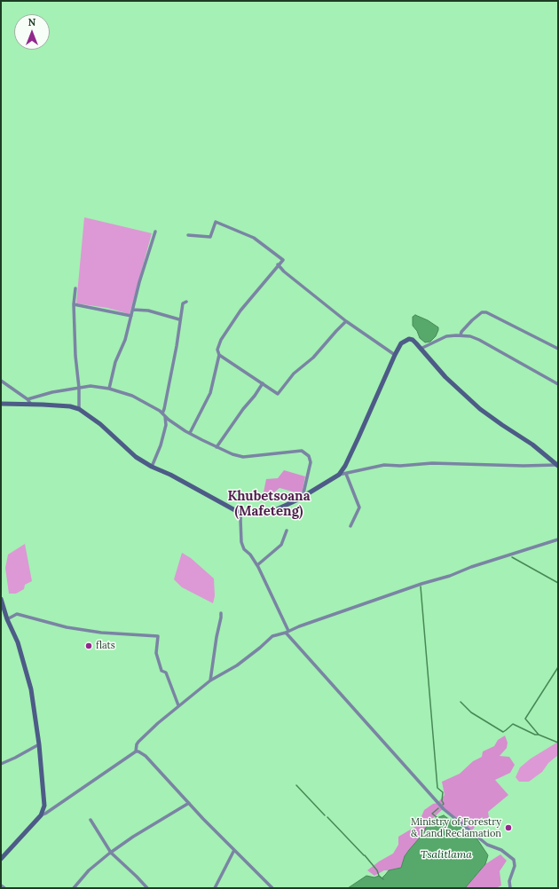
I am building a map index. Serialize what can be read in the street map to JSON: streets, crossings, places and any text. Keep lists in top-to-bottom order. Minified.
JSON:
{"districts":["Khubetsoana (Mafeteng)"],"water":["Tsalitlama"],"places":["flats","Ministry of Forestry & Land Reclamation"],"north":"top"}
